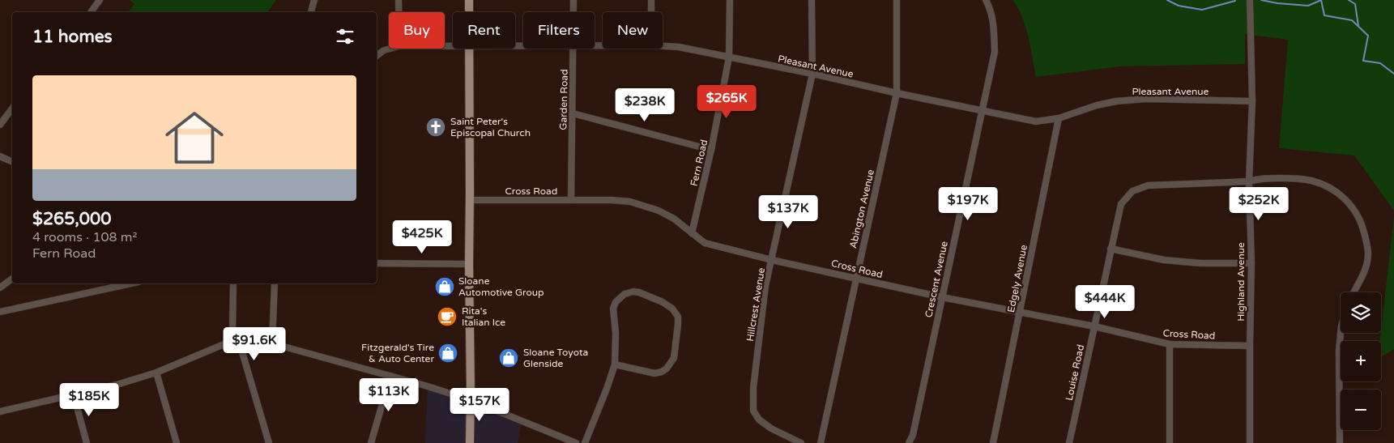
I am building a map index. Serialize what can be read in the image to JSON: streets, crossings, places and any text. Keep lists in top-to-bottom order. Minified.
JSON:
{"streets":{"street":["Pleasant Avenue","Garden Road","Fern Road","Cross Road","Abington Avenue","Edgely Avenue","Crescent Avenue","Highland Avenue","Hillcrest Avenue","Louise Road"]},"crossings":[["Pleasant Avenue","Fern Road"],["Pleasant Avenue","Abington Avenue"],["Pleasant Avenue","Edgely Avenue"],["Pleasant Avenue","Crescent Avenue"],["Pleasant Avenue","Highland Avenue"],["Pleasant Avenue","Hillcrest Avenue"],["Garden Road","Cross Road"],["Fern Road","Cross Road"],["Cross Road","Abington Avenue"],["Cross Road","Edgely Avenue"],["Cross Road","Crescent Avenue"],["Cross Road","Highland Avenue"],["Cross Road","Hillcrest Avenue"],["Cross Road","Louise Road"],["Highland Avenue","Louise Road"]],"places":{"church":["Saint Peter's Episcopal Church"],"shop":["Sloane Automotive Group","Fitzgerald's Tire & Auto Center","Sloane Toyota Glenside"],"cafe":["Rita's Italian Ice"]},"page":{"chip":["Buy","Rent","Filters","New"],"heading":"11 homes","list":[{"name":"$265,000","note":"4 rooms · 108 m² · Fern Road"}],"price":["$265K","$238K","$197K","$252K","$137K","$425K","$444K","$91.6K","$113K","$185K","$157K"],"map_buttons":["+","−"]}}
